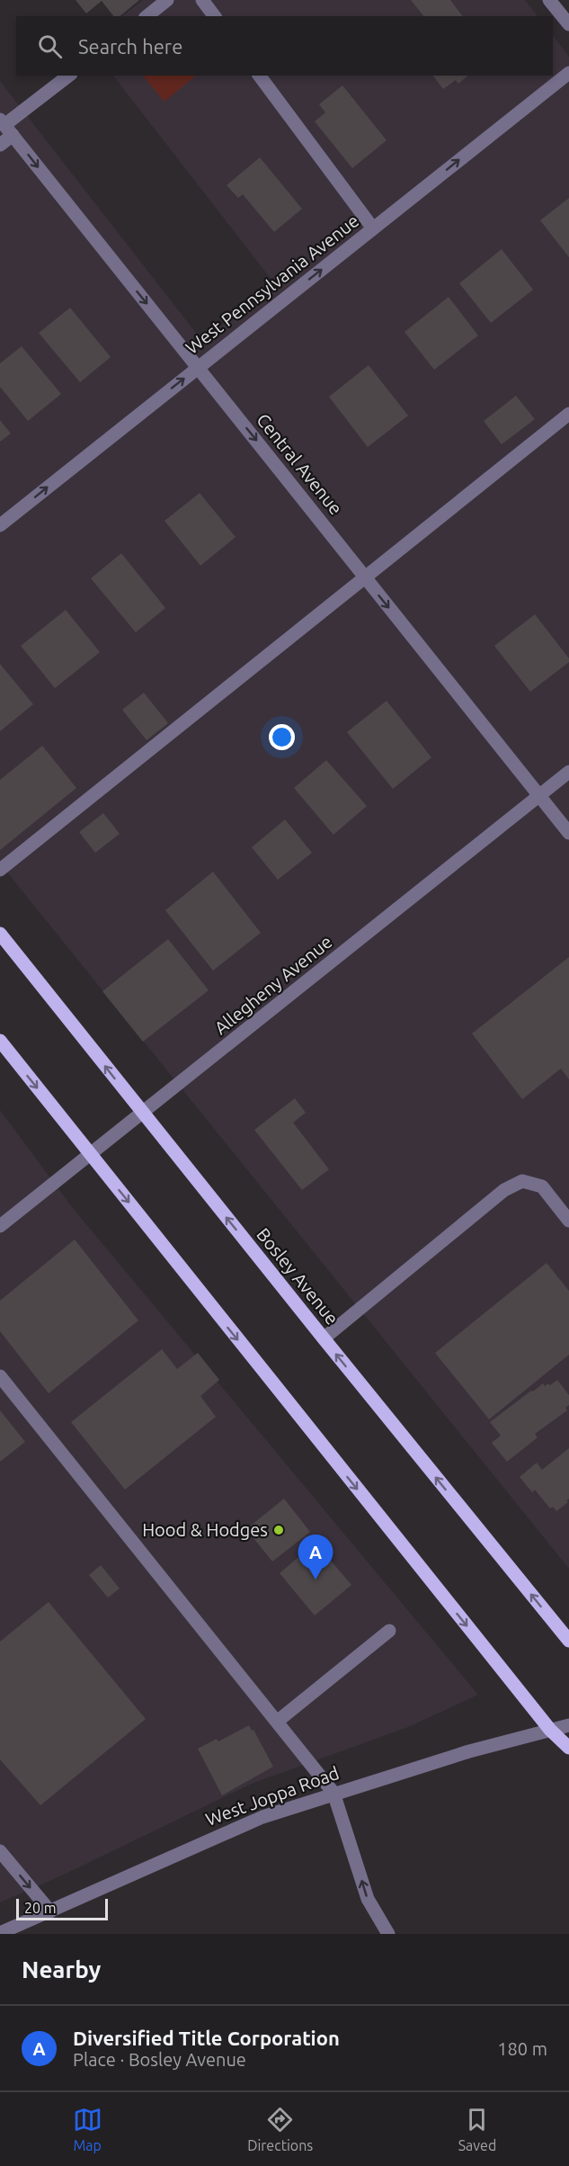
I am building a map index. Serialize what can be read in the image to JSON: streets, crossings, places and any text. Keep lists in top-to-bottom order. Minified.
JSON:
{"streets":{"main road":["Bosley Avenue"],"street":["West Pennsylvania Avenue","Central Avenue","Allegheny Avenue","West Joppa Road"]},"crossings":[["West Pennsylvania Avenue","Central Avenue"],["Central Avenue","Allegheny Avenue"],["Allegheny Avenue","Bosley Avenue"]],"one_way":["West Pennsylvania Avenue","Central Avenue"],"places":["Hood & Hodges"],"scale_bar":"20 m","page":{"search":"Search here","pins":"A","scale":"20 m","heading":"Nearby","list":[{"mark":"A","name":"Diversified Title Corporation","note":"Place · Bosley Avenue","value":"180 m"}],"nav":["Map","Directions","Saved"]}}
